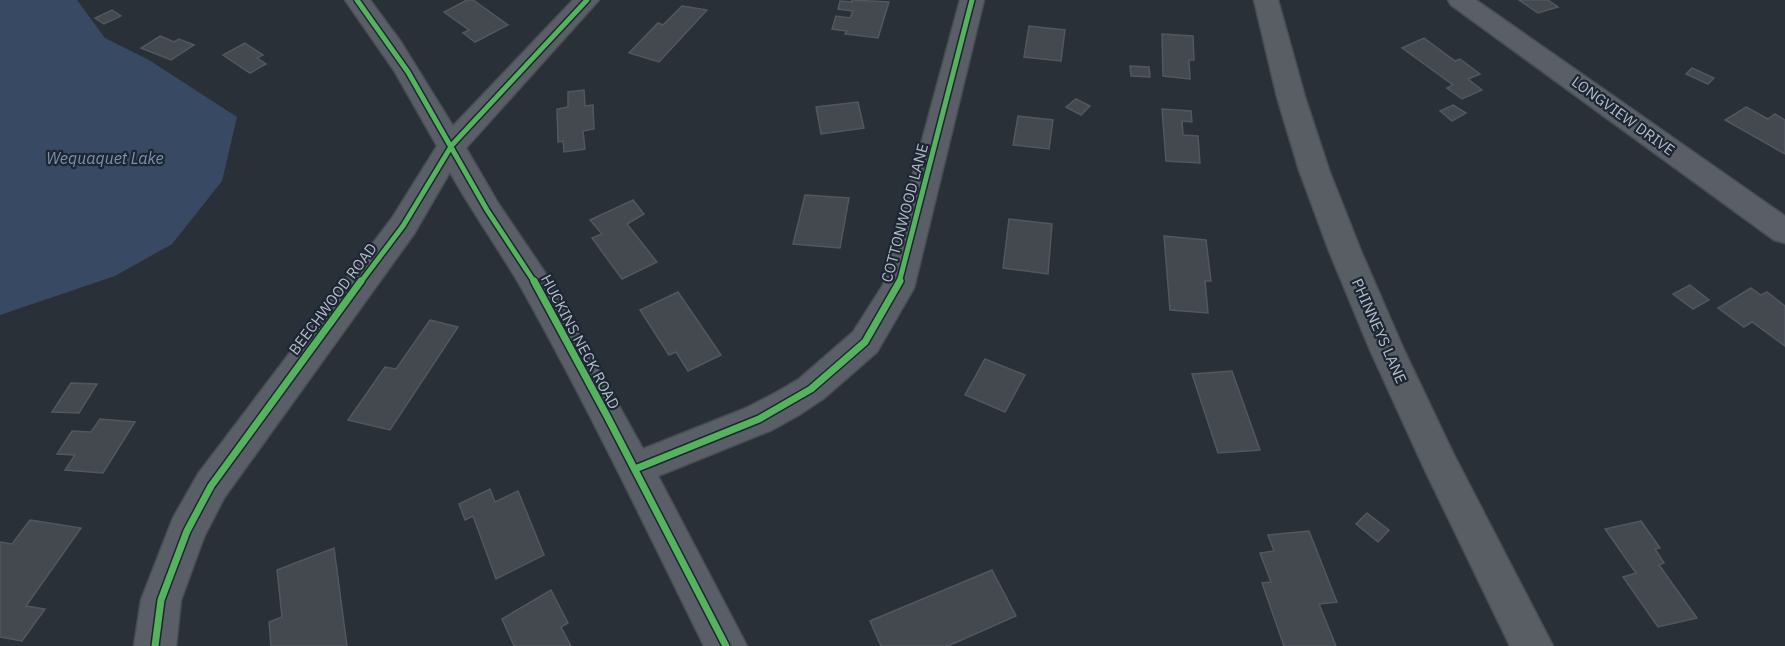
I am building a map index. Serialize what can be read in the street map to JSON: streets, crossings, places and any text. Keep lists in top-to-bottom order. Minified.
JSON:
{"streets":{"main road":["PHINNEYS LANE"],"street":["LONGVIEW DRIVE","COTTONWOOD LANE","BEECHWOOD ROAD","HUCKINS NECK ROAD"]},"crossings":[["COTTONWOOD LANE","HUCKINS NECK ROAD"],["BEECHWOOD ROAD","HUCKINS NECK ROAD"]],"water":["Wequaquet Lake"]}
